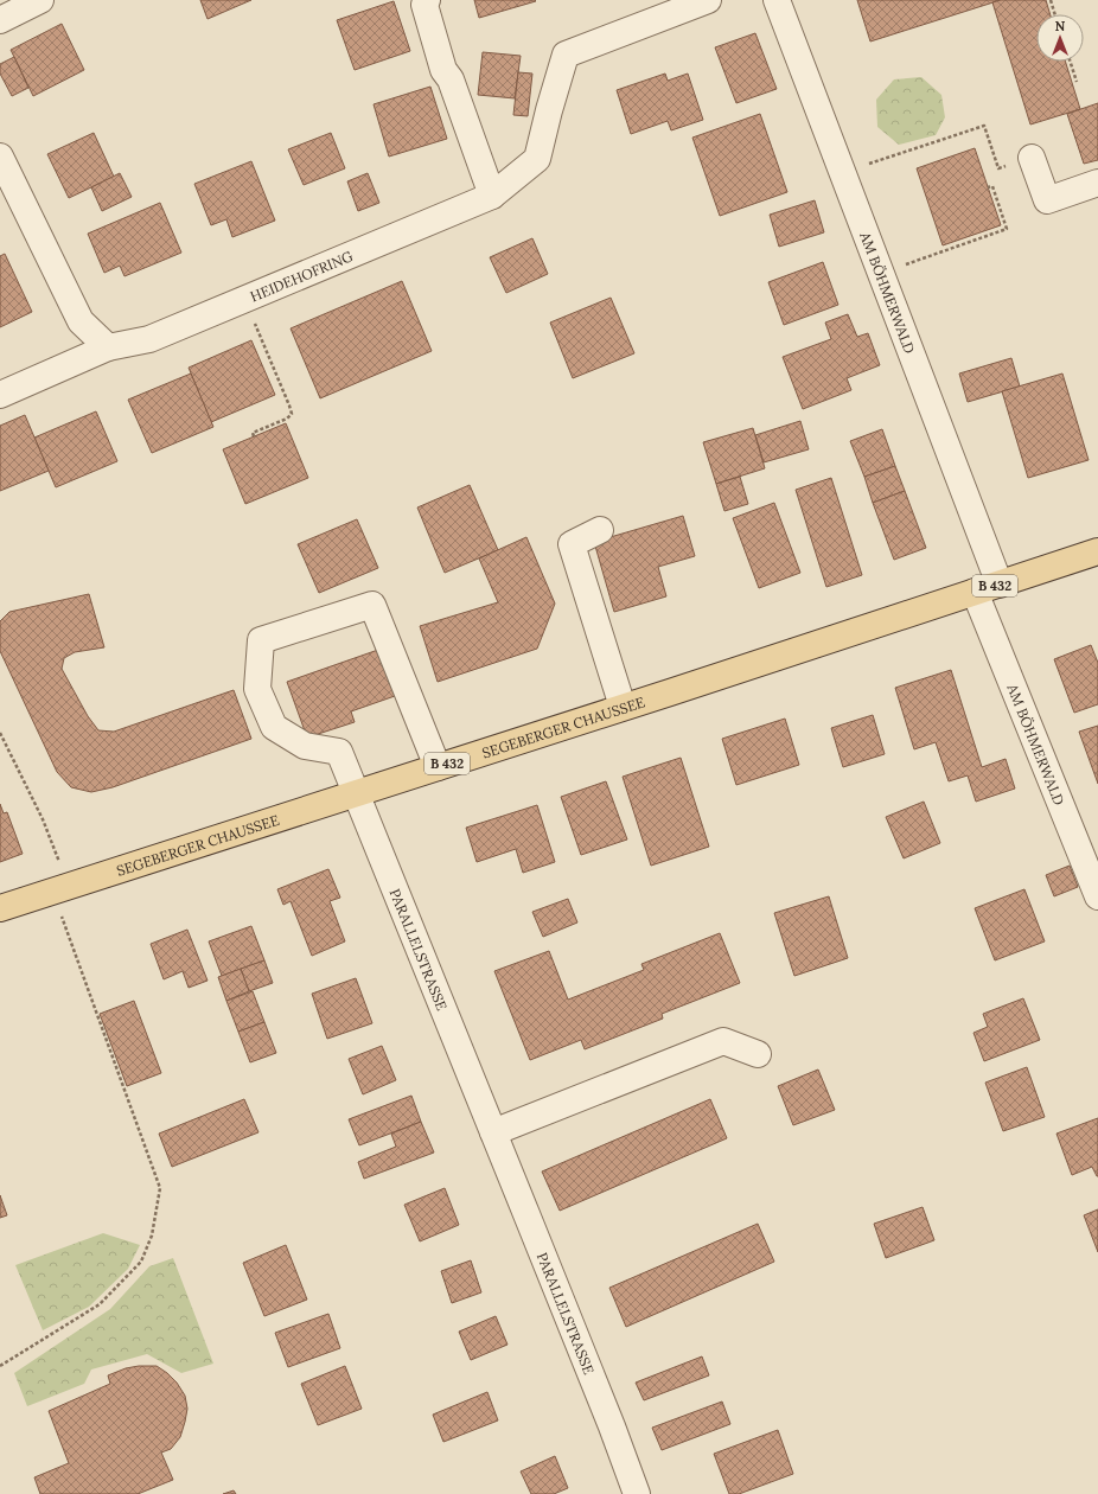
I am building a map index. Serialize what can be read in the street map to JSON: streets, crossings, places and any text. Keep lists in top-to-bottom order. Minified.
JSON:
{"streets":{"main road":["B 432","SEGEBERGER CHAUSSEE"],"street":["HEIDEHOFRING","AM BÖHMERWALD","PARALLELSTRASSE"]},"crossings":[["AM BÖHMERWALD","SEGEBERGER CHAUSSEE"],["SEGEBERGER CHAUSSEE","PARALLELSTRASSE"]],"north":"top"}
